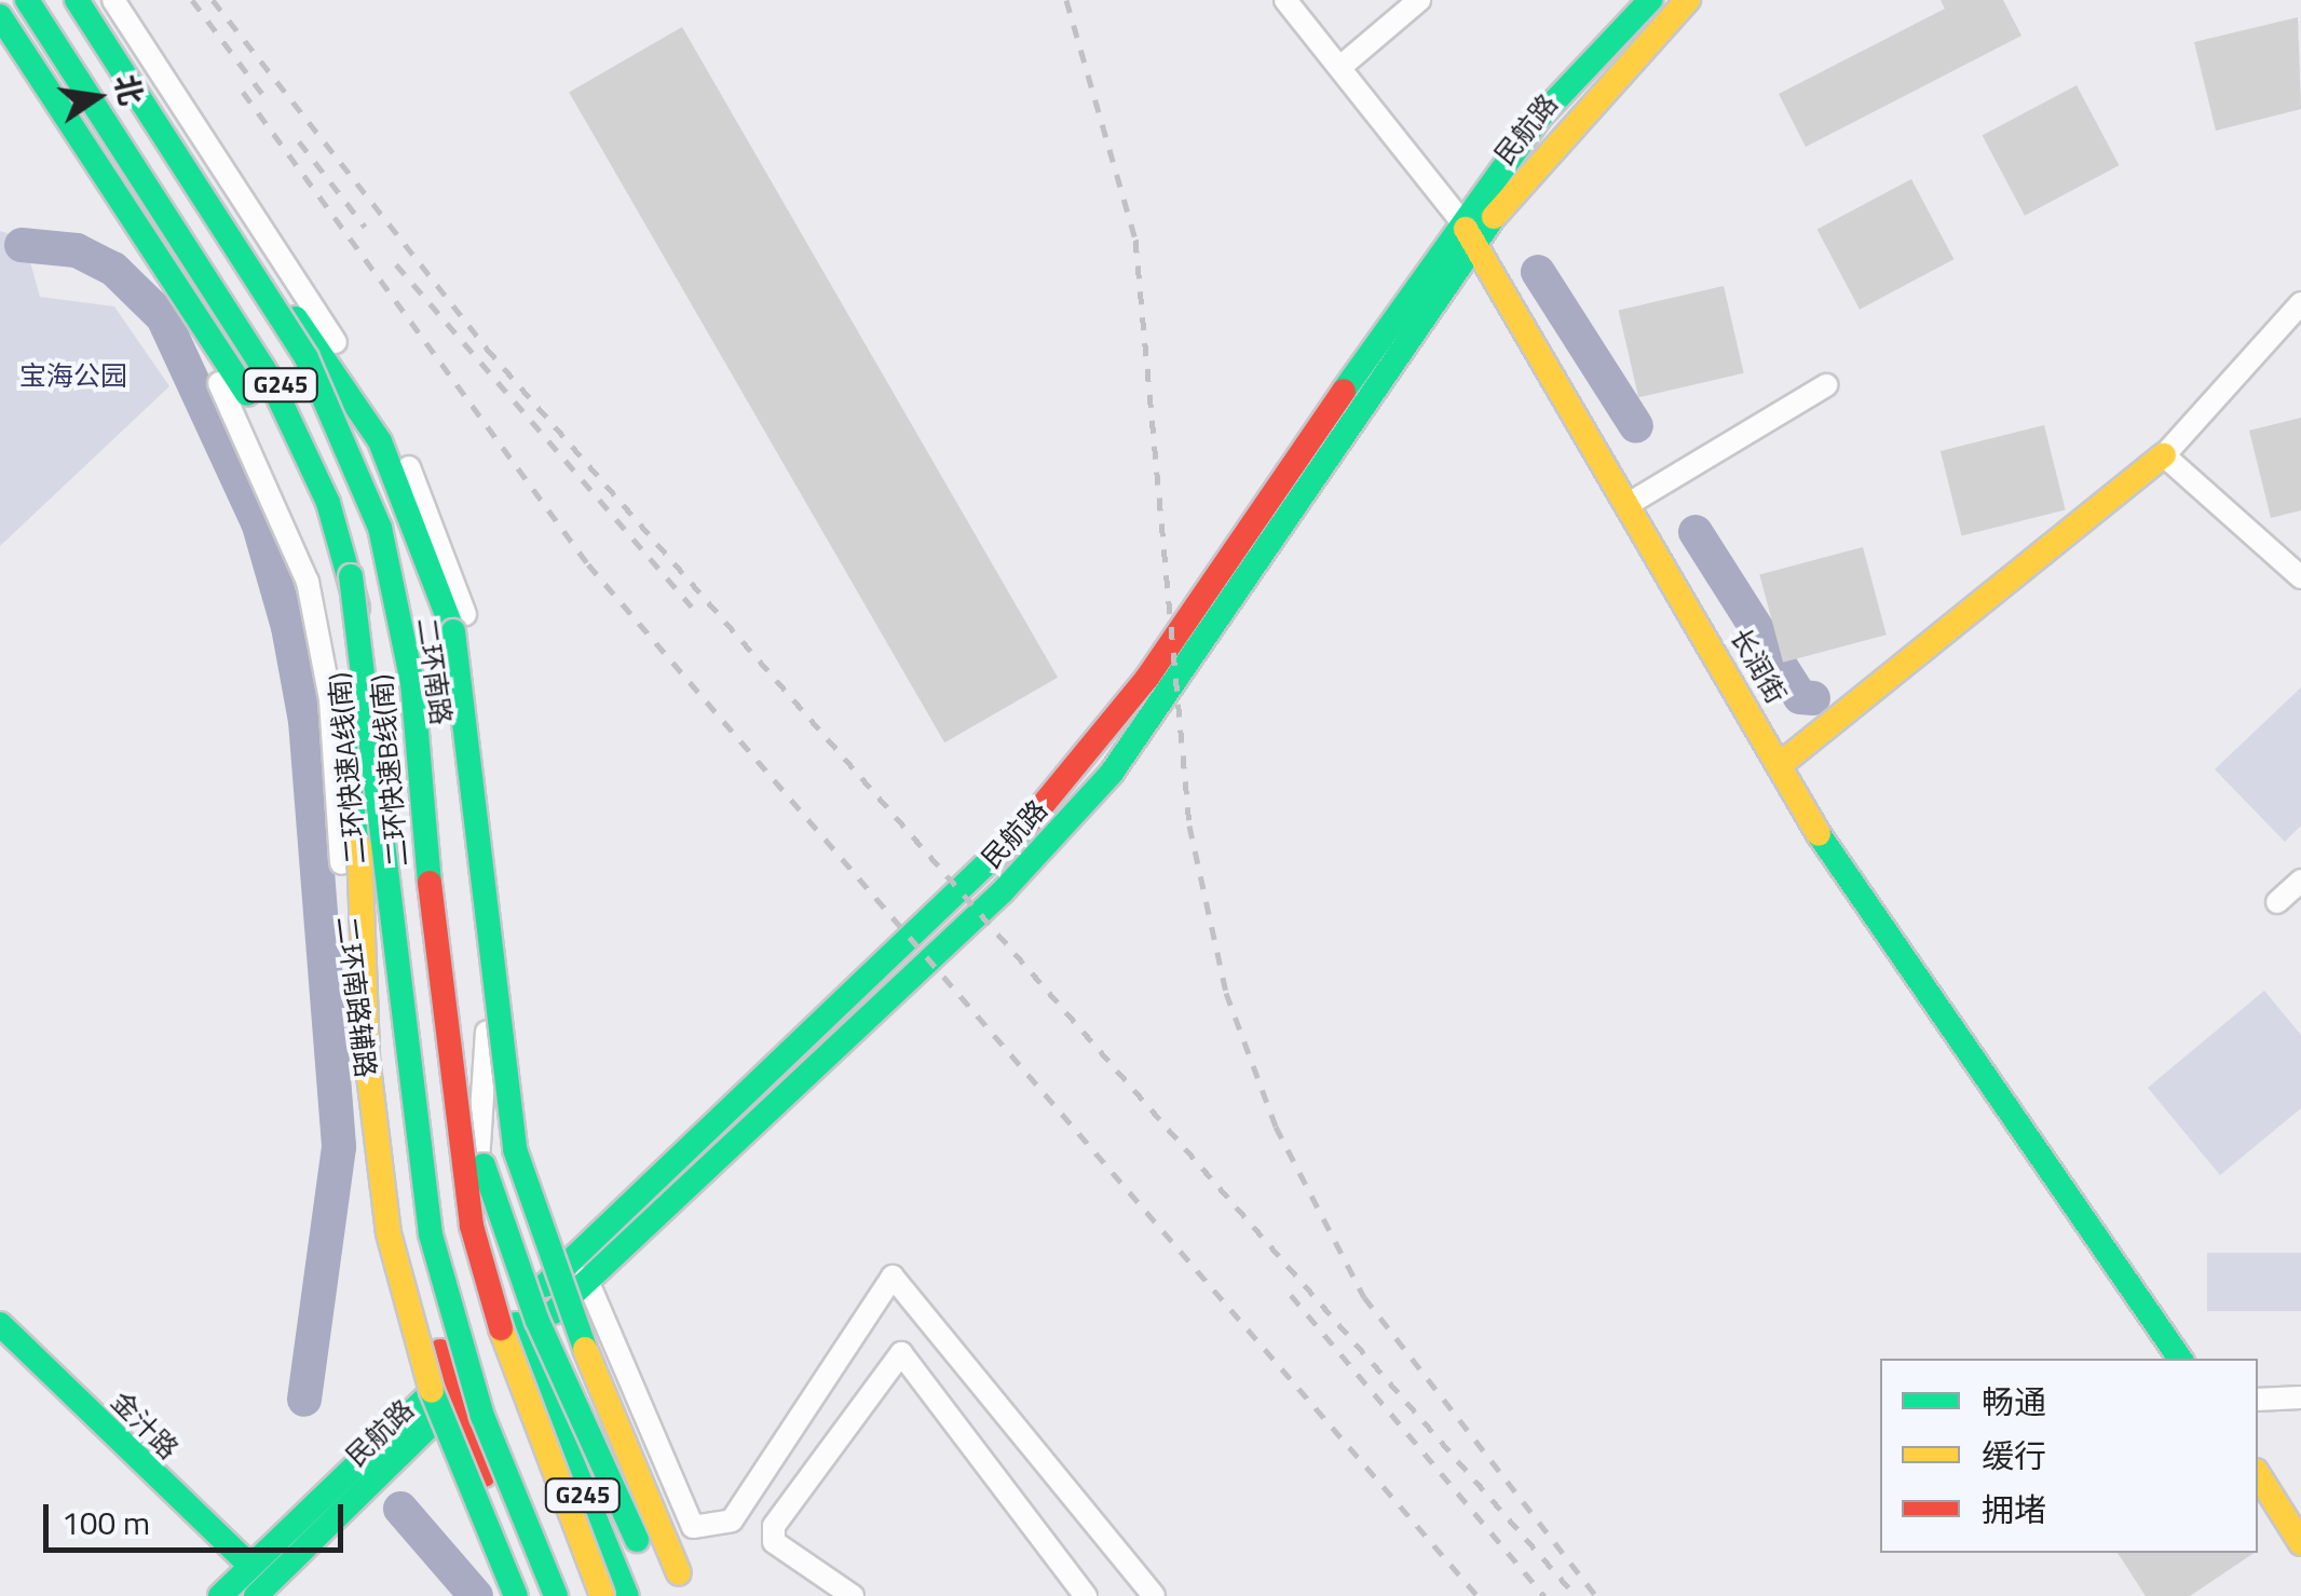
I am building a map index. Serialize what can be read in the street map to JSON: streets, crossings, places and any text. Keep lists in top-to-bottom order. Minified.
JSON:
{"streets":{"main road":["民航路","G245","长润街","二环南路","二环快速A线(南)","二环快速B线(南)","金汁路"],"street":["二环南路辅路"]},"crossings":[["民航路","G245"],["民航路","长润街"],["民航路","二环南路"],["民航路","二环南路辅路"],["民航路","金汁路"],["G245","二环快速A线(南)"],["G245","二环南路辅路"],["二环南路","二环快速B线(南)"]],"parks":["宝海公园"],"legend":["畅通","缓行","拥堵"],"scale_bar":"100 m","north":"right"}
